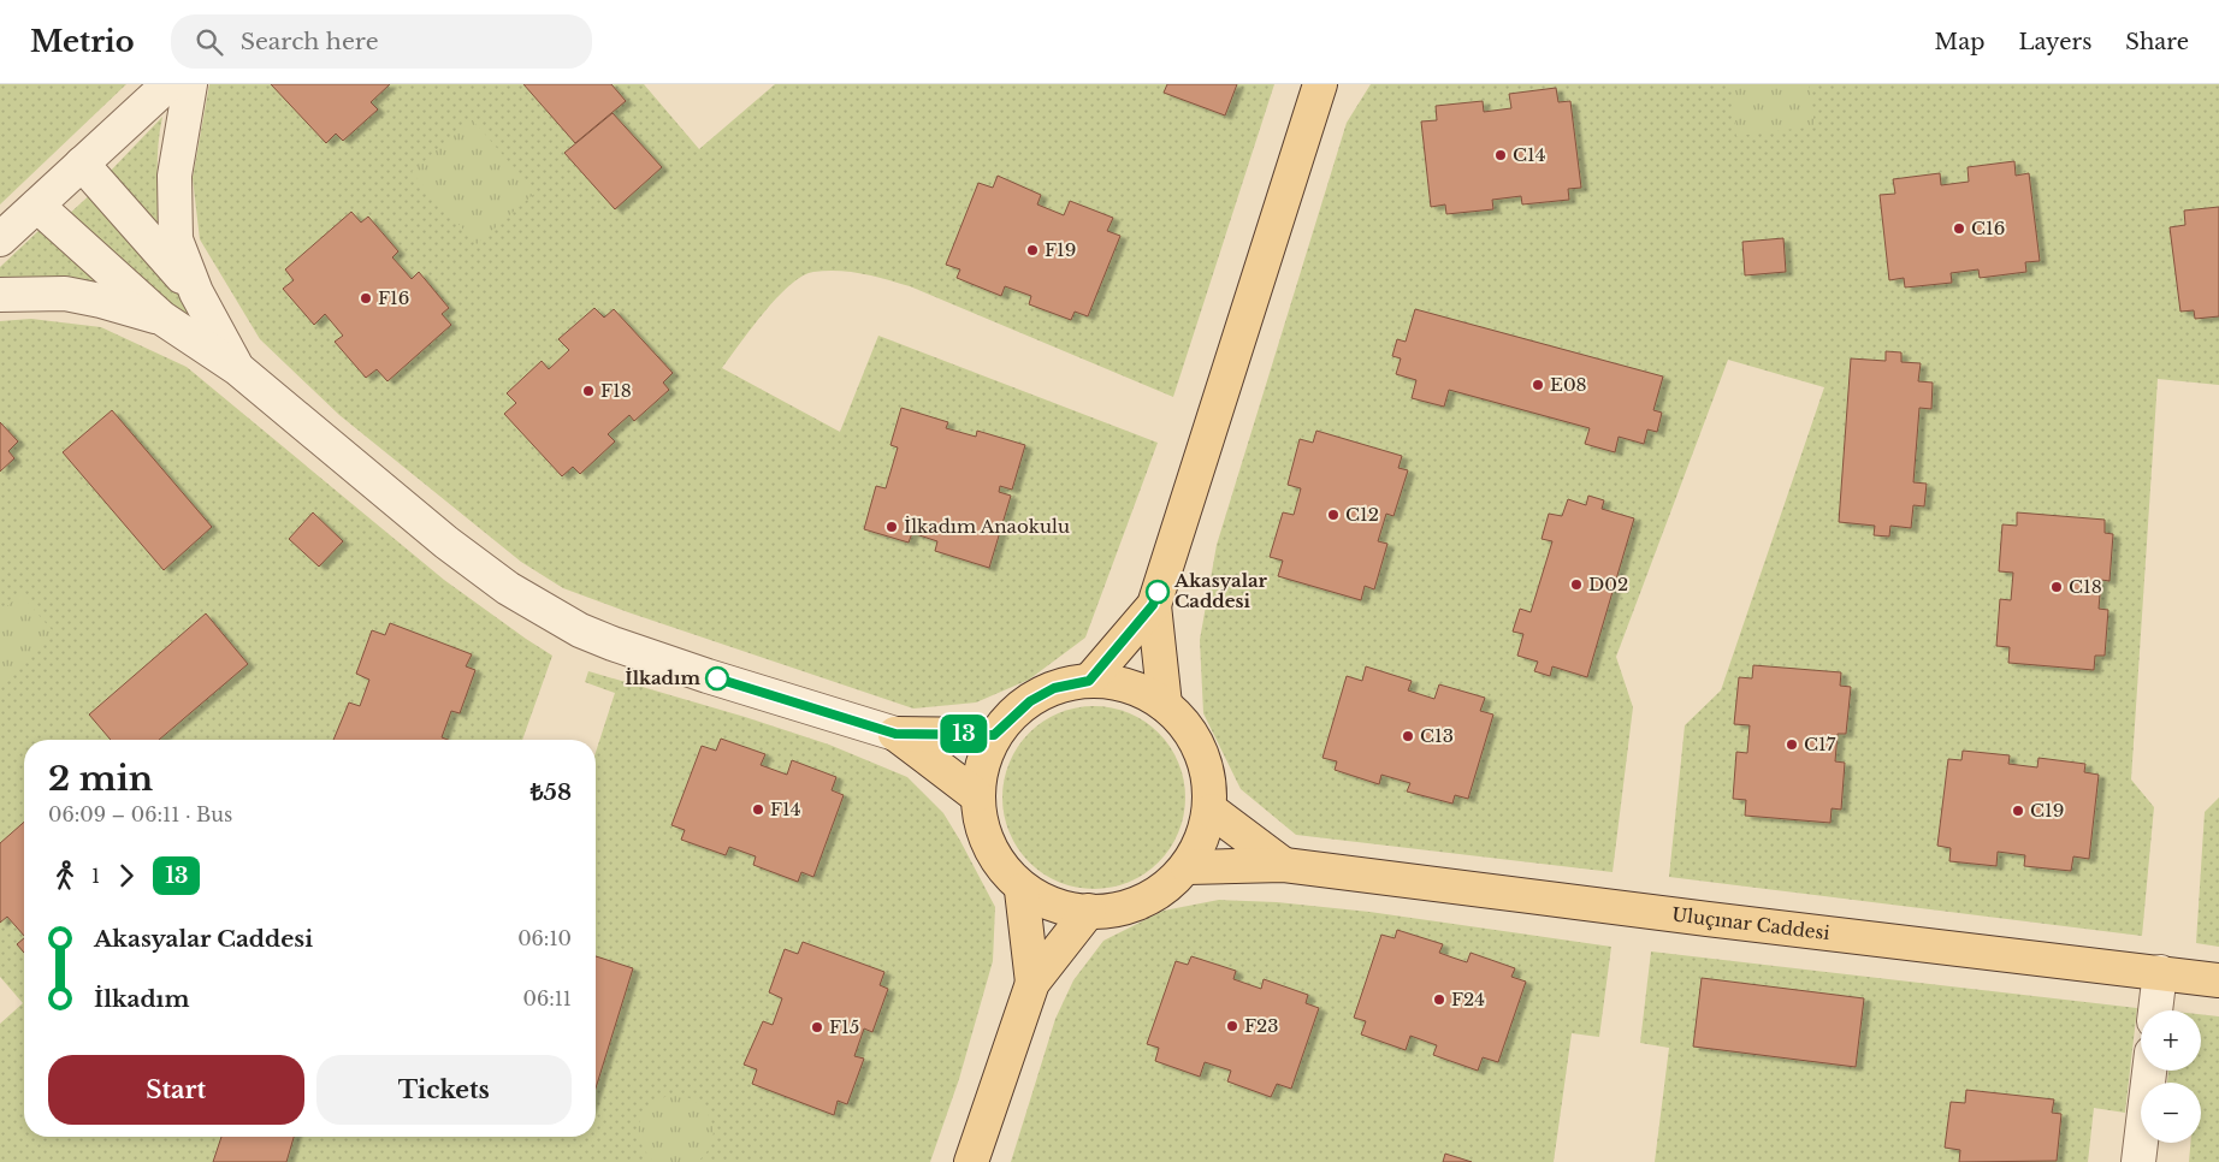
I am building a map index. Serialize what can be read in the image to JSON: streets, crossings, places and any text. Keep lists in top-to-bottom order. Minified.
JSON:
{"streets":{"main road":["Uluçınar Caddesi"]},"places":["C14","C16","F19","F16","E08","F18","C12","İlkadım Anaokulu","D02","C18","Akasyalar Caddesi","İlkadım","C13","C17","F14","C19","F24","F23","F15"],"lines":["bus line 13"],"page":{"header":"Metrio","search":"Search here","nav":["Map","Layers","Share"],"on_map":"13","heading":["2 min","06:09 – 06:11 · Bus","₺58"],"legs":["1","13"],"list":[{"name":"Akasyalar Caddesi","value":"06:10"},{"name":"İlkadım","value":"06:11"}],"map_buttons":["+","−"],"buttons":["Start","Tickets"]}}
